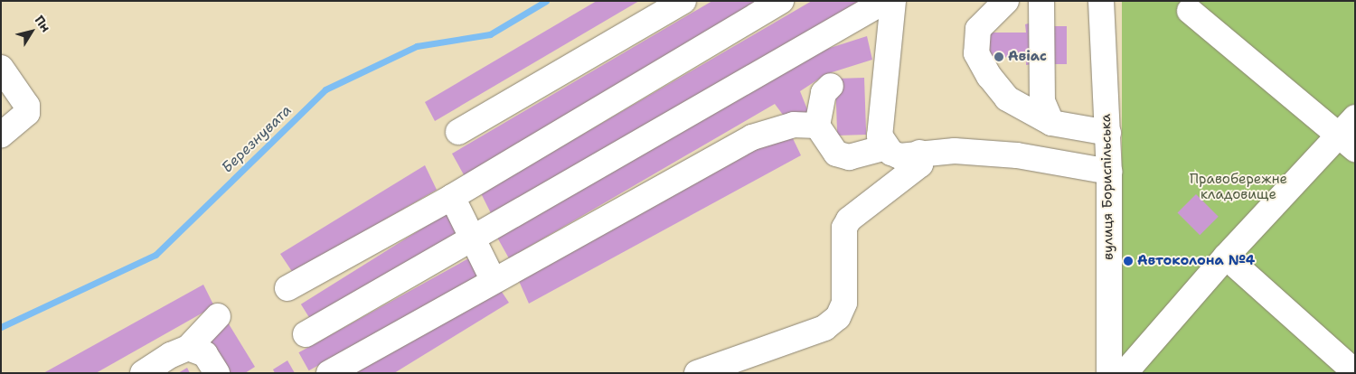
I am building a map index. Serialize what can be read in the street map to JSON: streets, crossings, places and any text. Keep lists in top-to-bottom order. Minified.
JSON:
{"streets":{"main road":["вулиця Бориспільська"]},"water":["Березнувата"],"parks":["Правобережне кладовище"],"places":["Авіас","Автоколона №4"],"north":"top right"}
